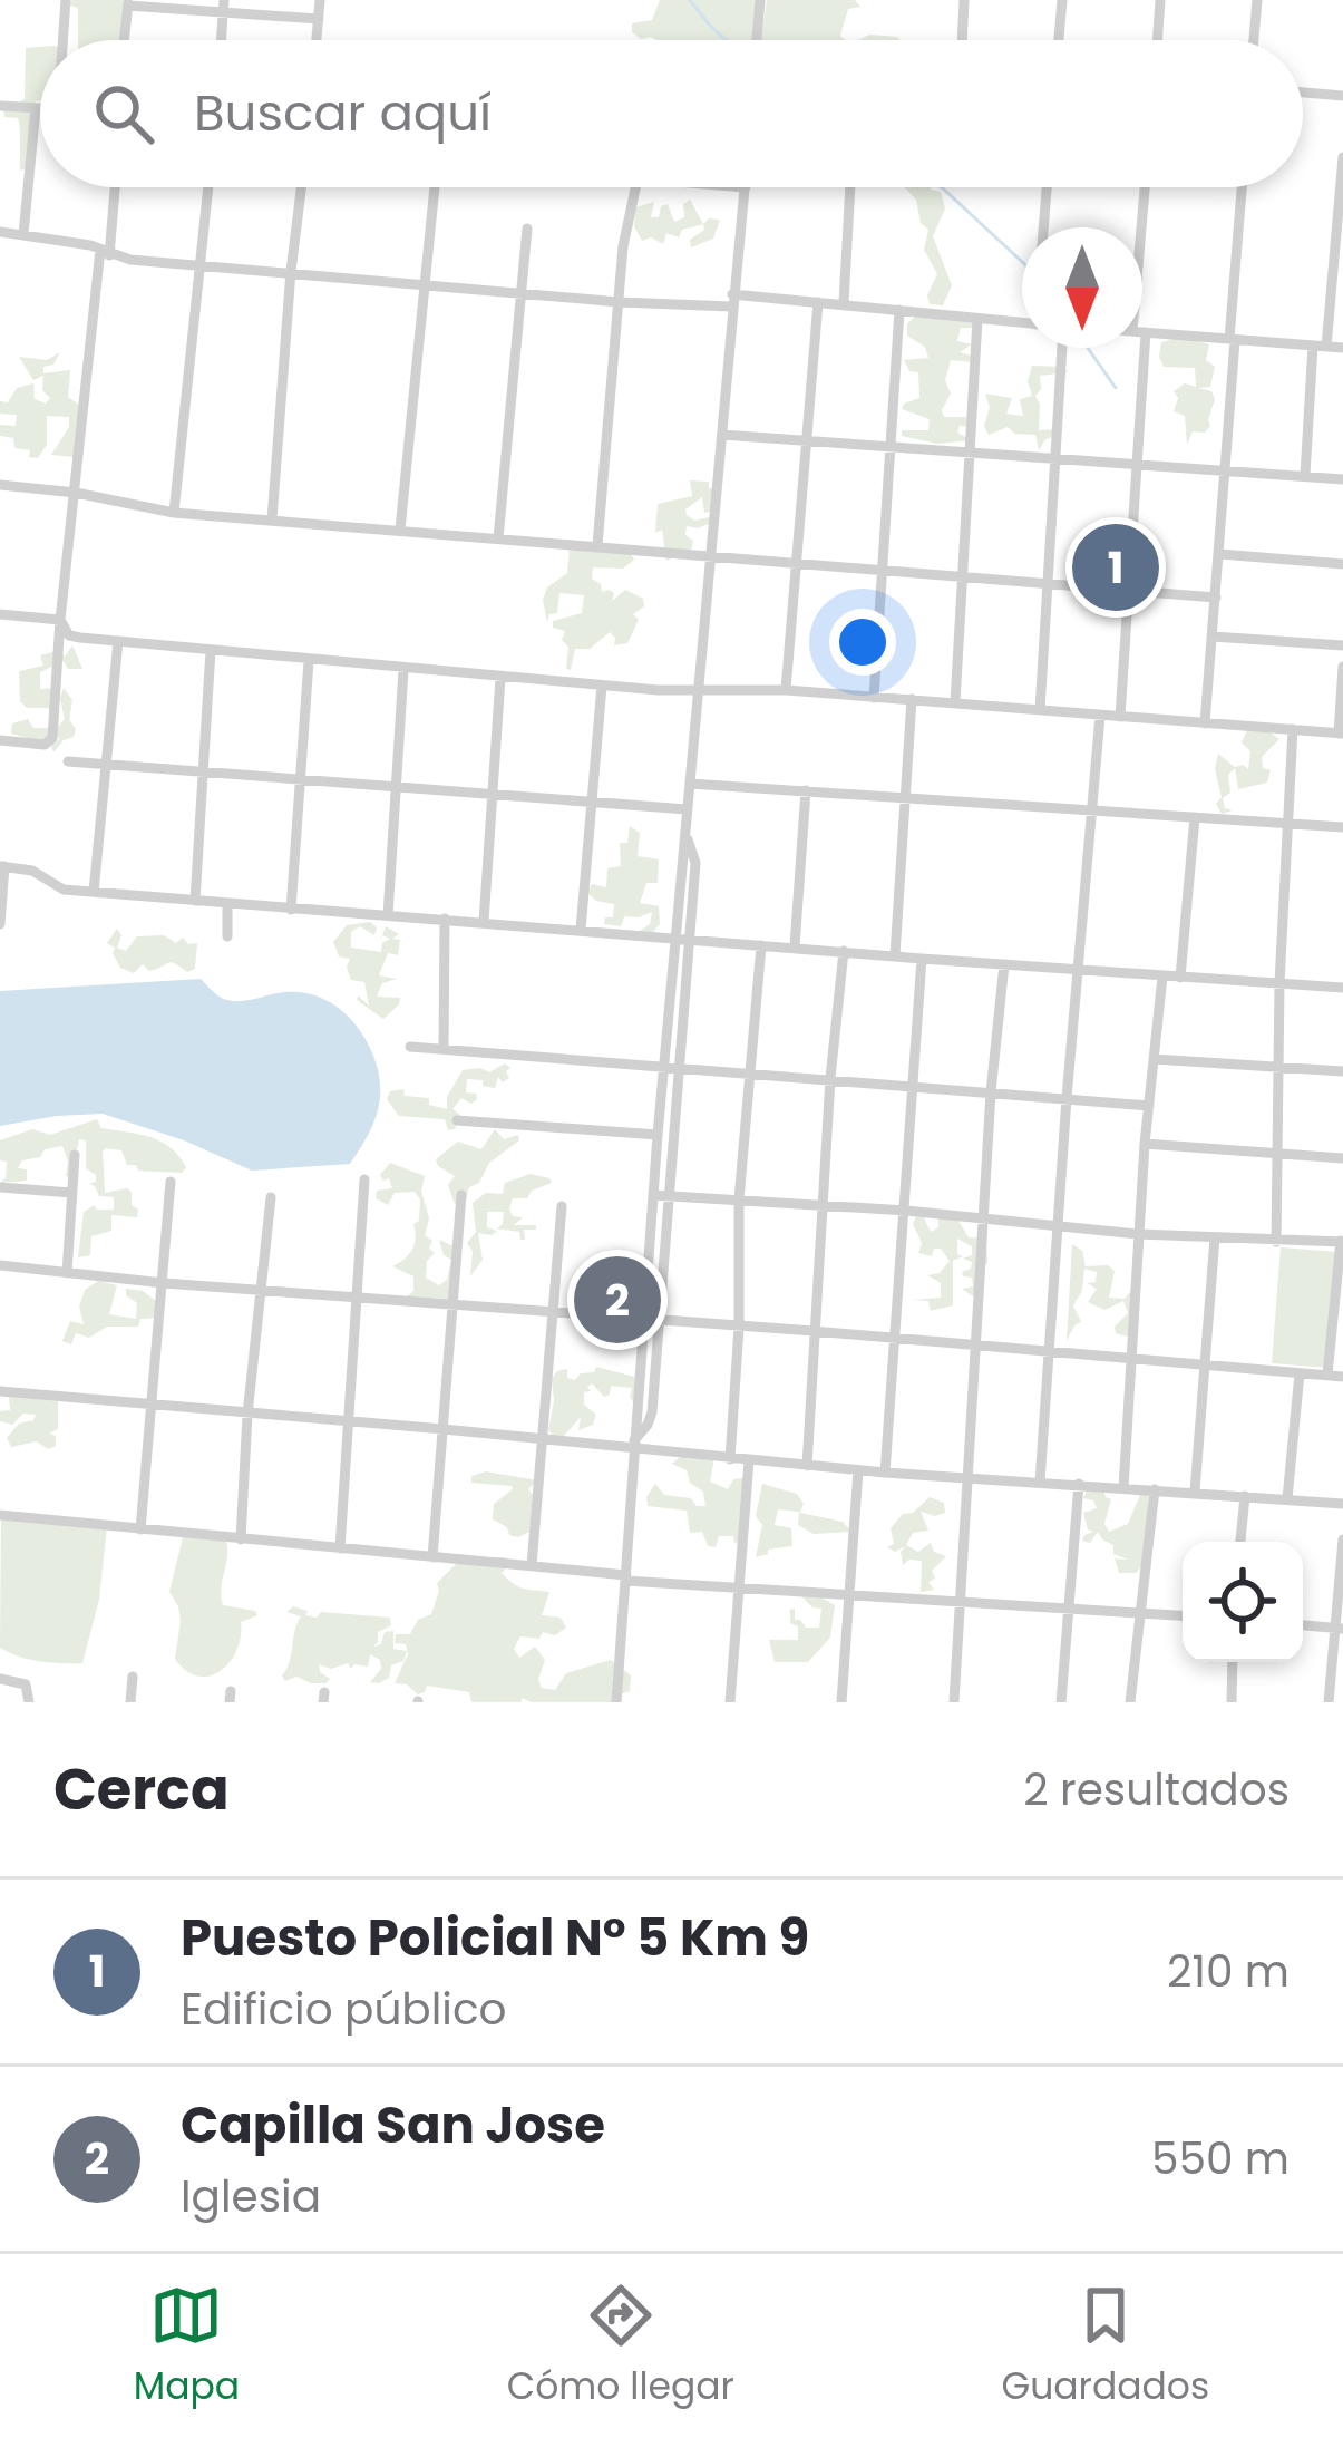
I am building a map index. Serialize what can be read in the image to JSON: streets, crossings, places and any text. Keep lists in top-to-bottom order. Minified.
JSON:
{"north":"bottom","page":{"search":"Buscar aquí","pins":["1","2"],"heading":["Cerca","2 resultados"],"list":[{"mark":"1","name":"Puesto Policial N° 5 Km 9","note":"Edificio público","value":"210 m"},{"mark":"2","name":"Capilla San Jose","note":"Iglesia","value":"550 m"}],"nav":["Mapa","Cómo llegar","Guardados"]}}
